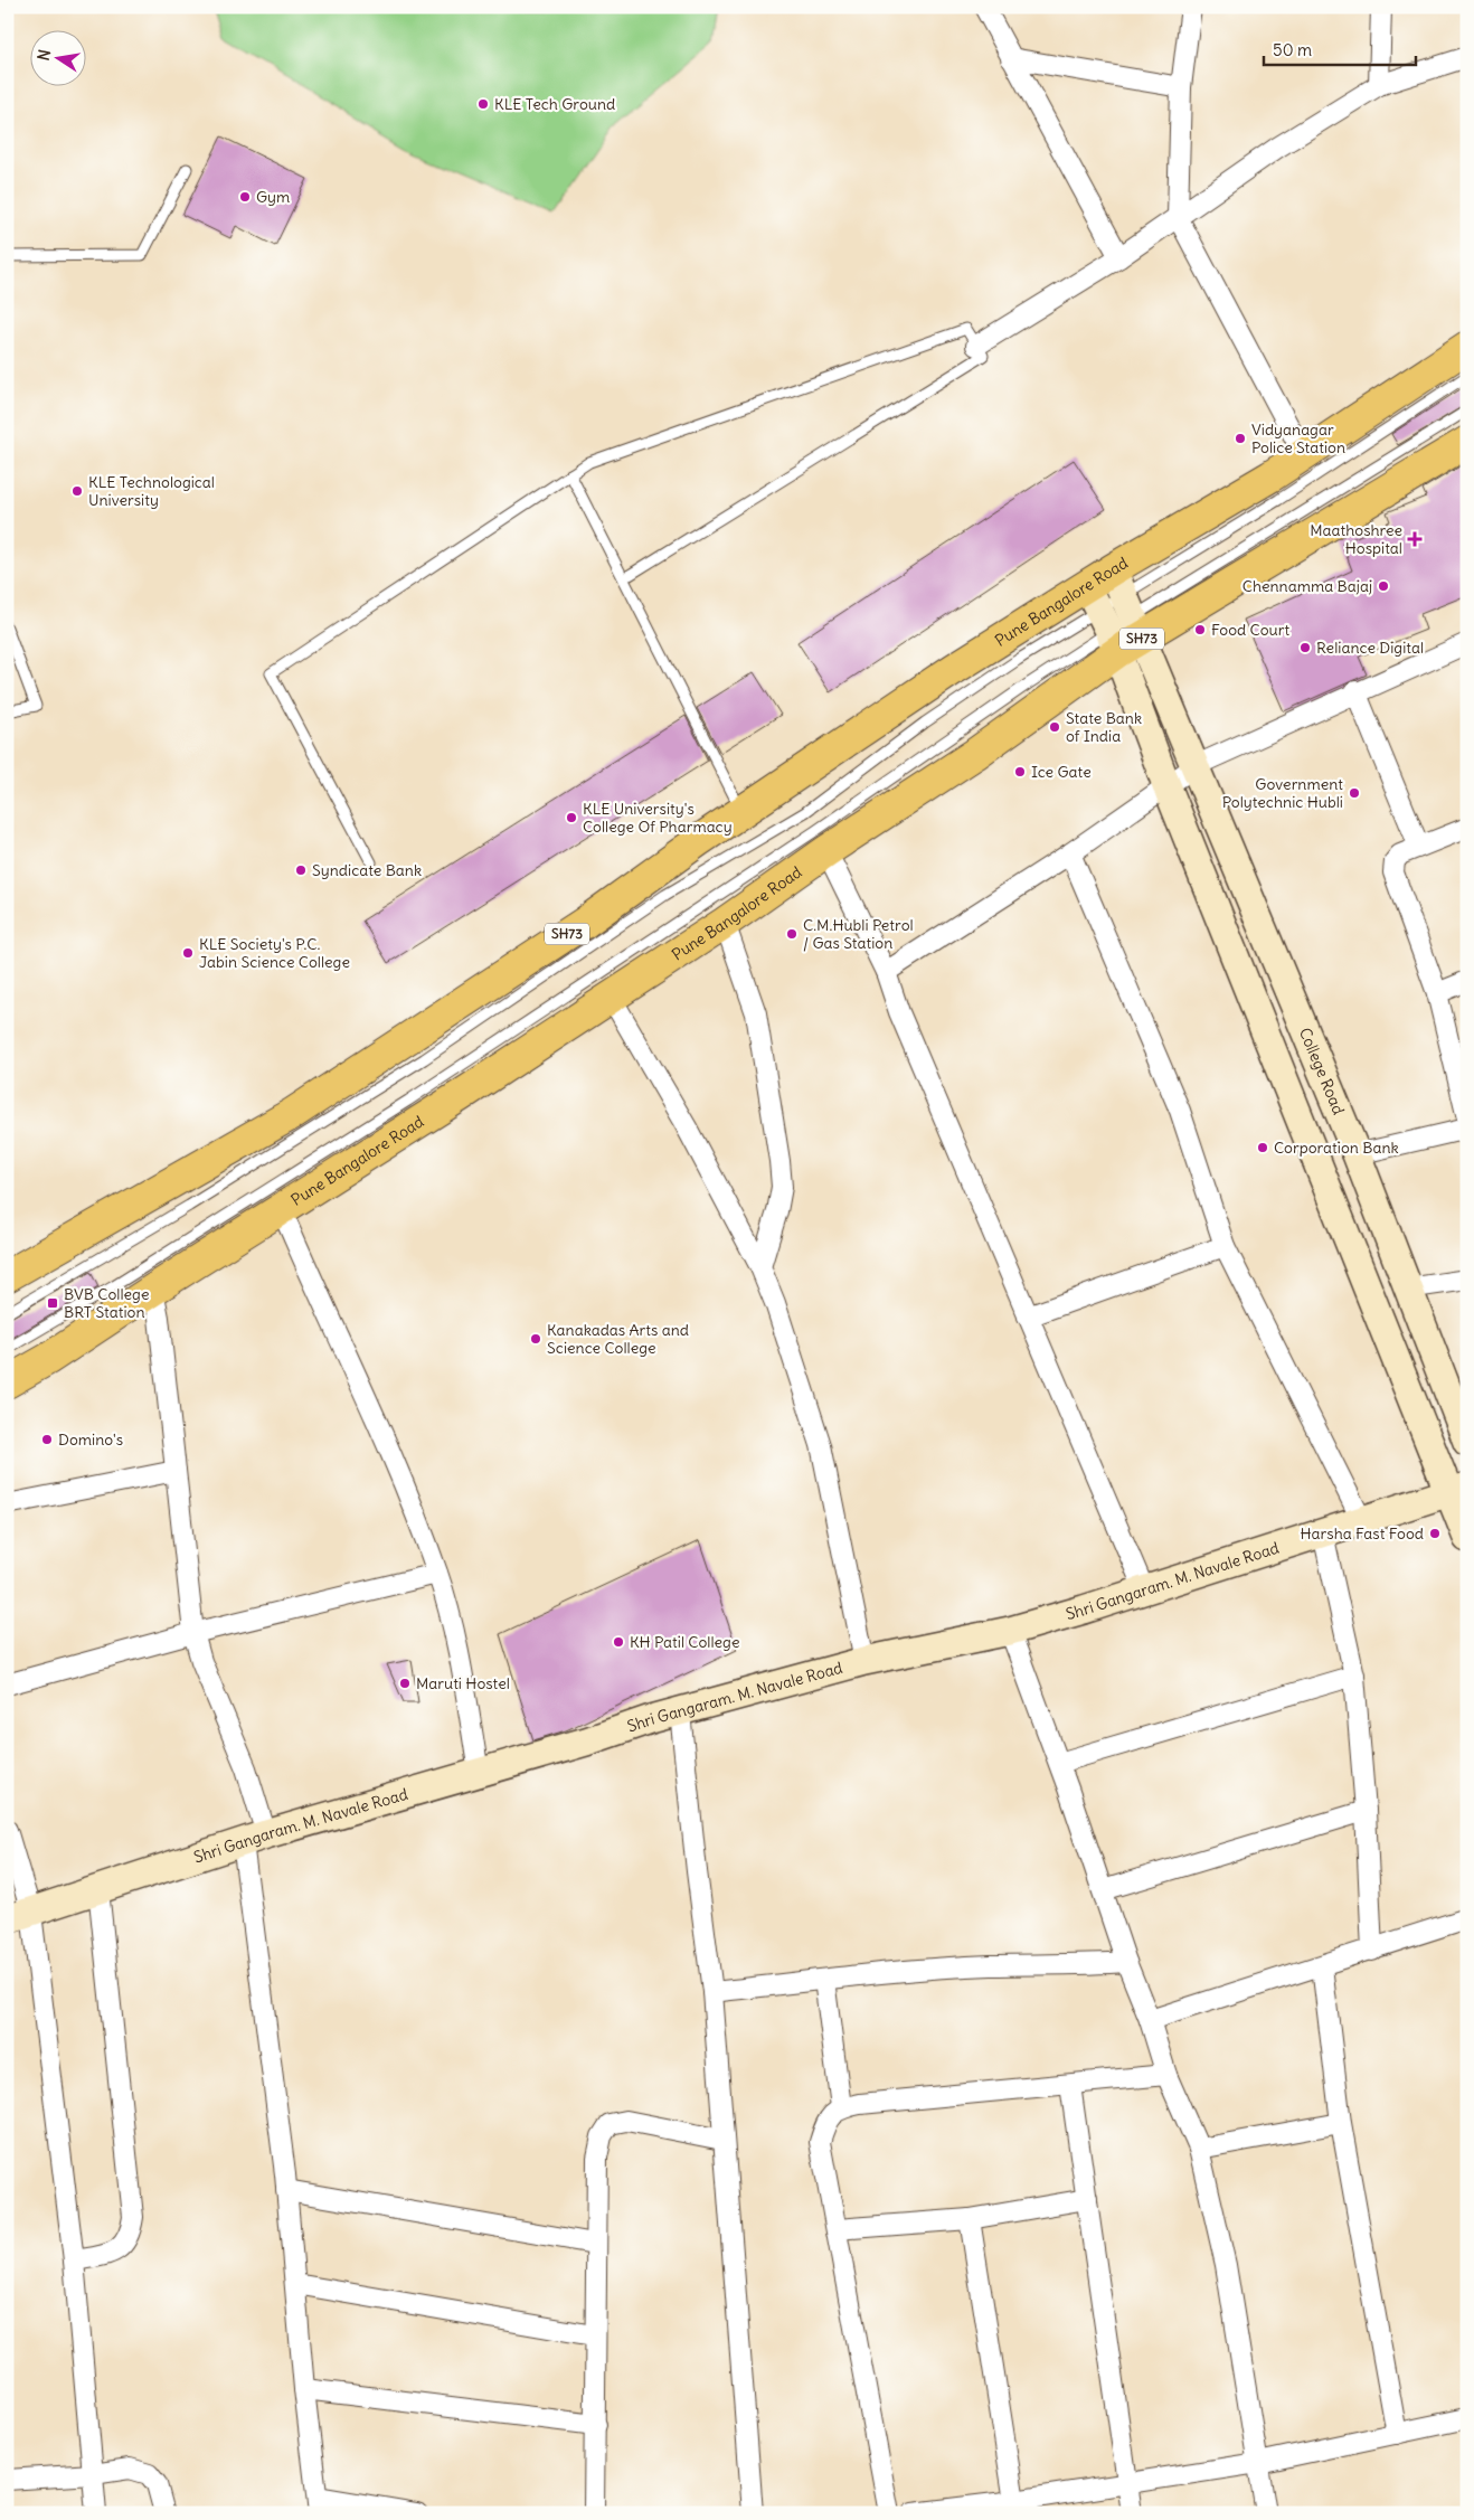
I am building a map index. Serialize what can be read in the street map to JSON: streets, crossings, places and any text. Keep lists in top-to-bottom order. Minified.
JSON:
{"streets":{"main road":["Pune Bangalore Road","SH73","College Road","Shri Gangaram. M. Navale Road"]},"crossings":[["Pune Bangalore Road","College Road"]],"places":{"other":["KLE Tech Ground","Gym","Vidyanagar Police Station","KLE Technological University","Chennamma Bajaj","Food Court","Reliance Digital","State Bank of India","Ice Gate","Government Polytechnic Hubli","KLE University's College Of Pharmacy","Syndicate Bank","C.M.Hubli Petrol / Gas Station","KLE Society's P.C. Jabin Science College","Corporation Bank","Kanakadas Arts and Science College","Domino's","Harsha Fast Food","KH Patil College","Maruti Hostel"],"health":["Maathoshree Hospital"],"transit":["BVB College BRT Station"]},"scale_bar":"50 m","north":"left"}
